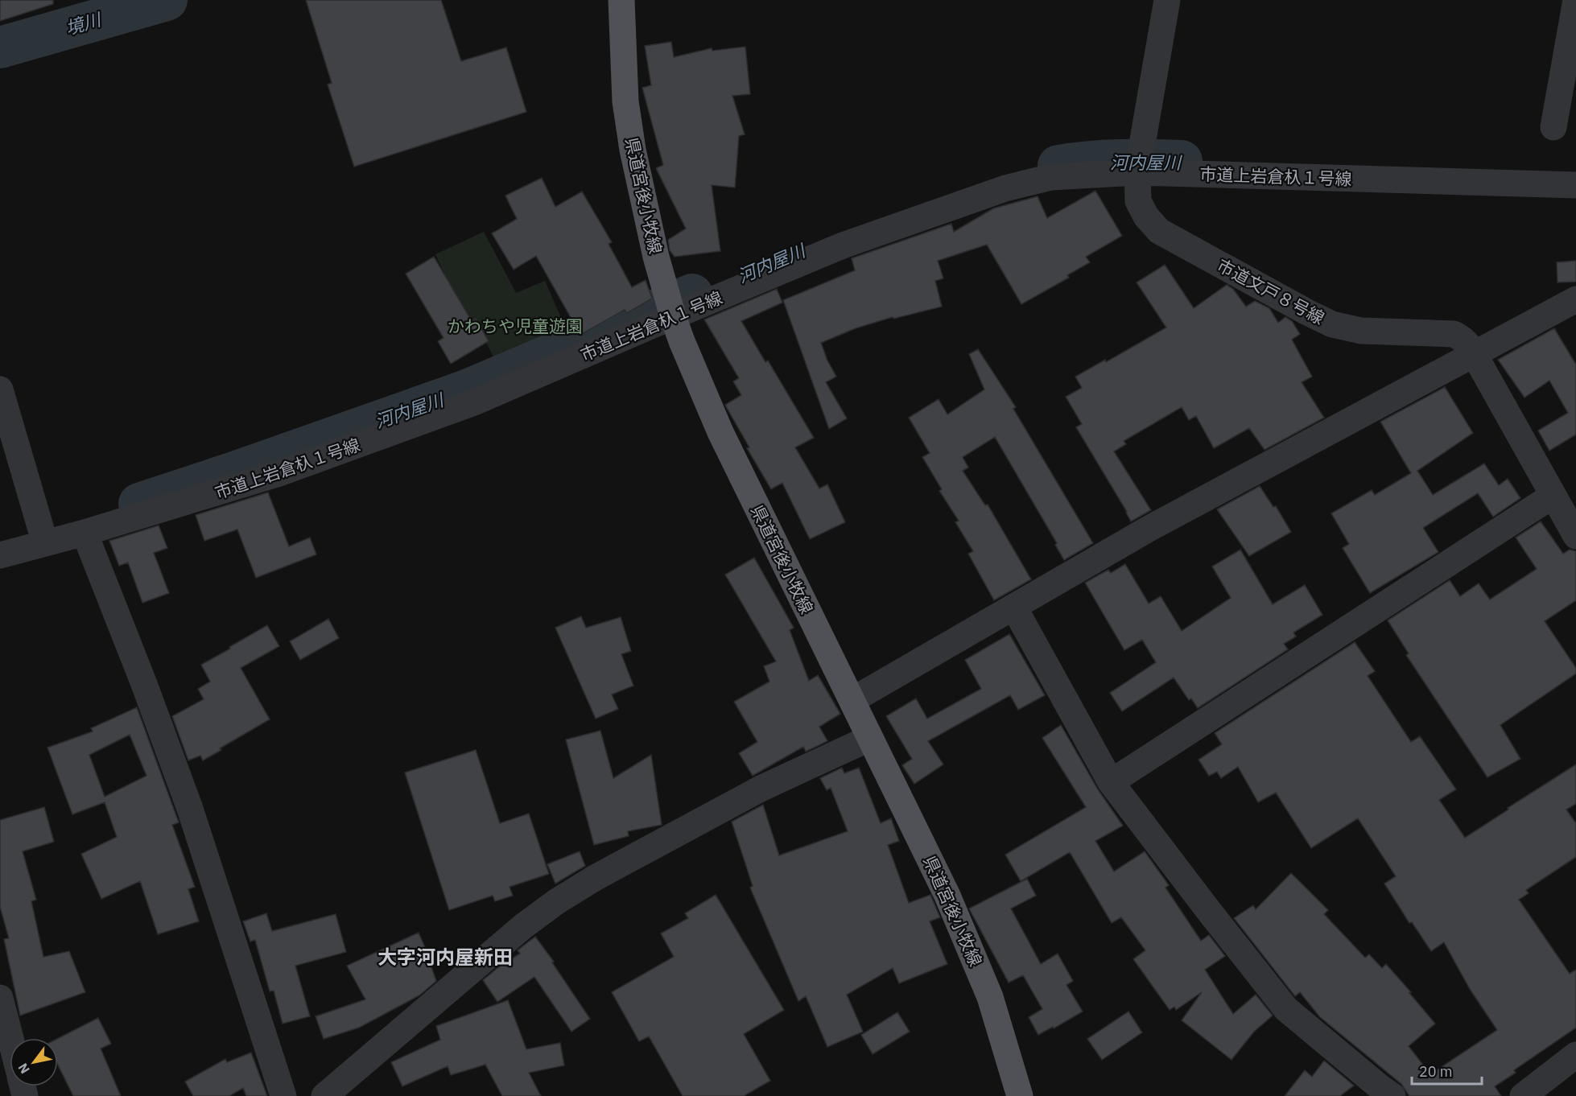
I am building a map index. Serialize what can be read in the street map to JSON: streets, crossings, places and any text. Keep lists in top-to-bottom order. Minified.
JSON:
{"streets":{"main road":["県道宮後小牧線"],"street":["市道上岩倉杁１号線","市道文戸８号線"]},"crossings":[["市道上岩倉杁１号線","県道宮後小牧線"],["市道上岩倉杁１号線","市道文戸８号線"]],"districts":["大字河内屋新田"],"water":["境川","河内屋川"],"parks":["かわちや児童遊園"],"scale_bar":"20 m","north":"bottom left"}
